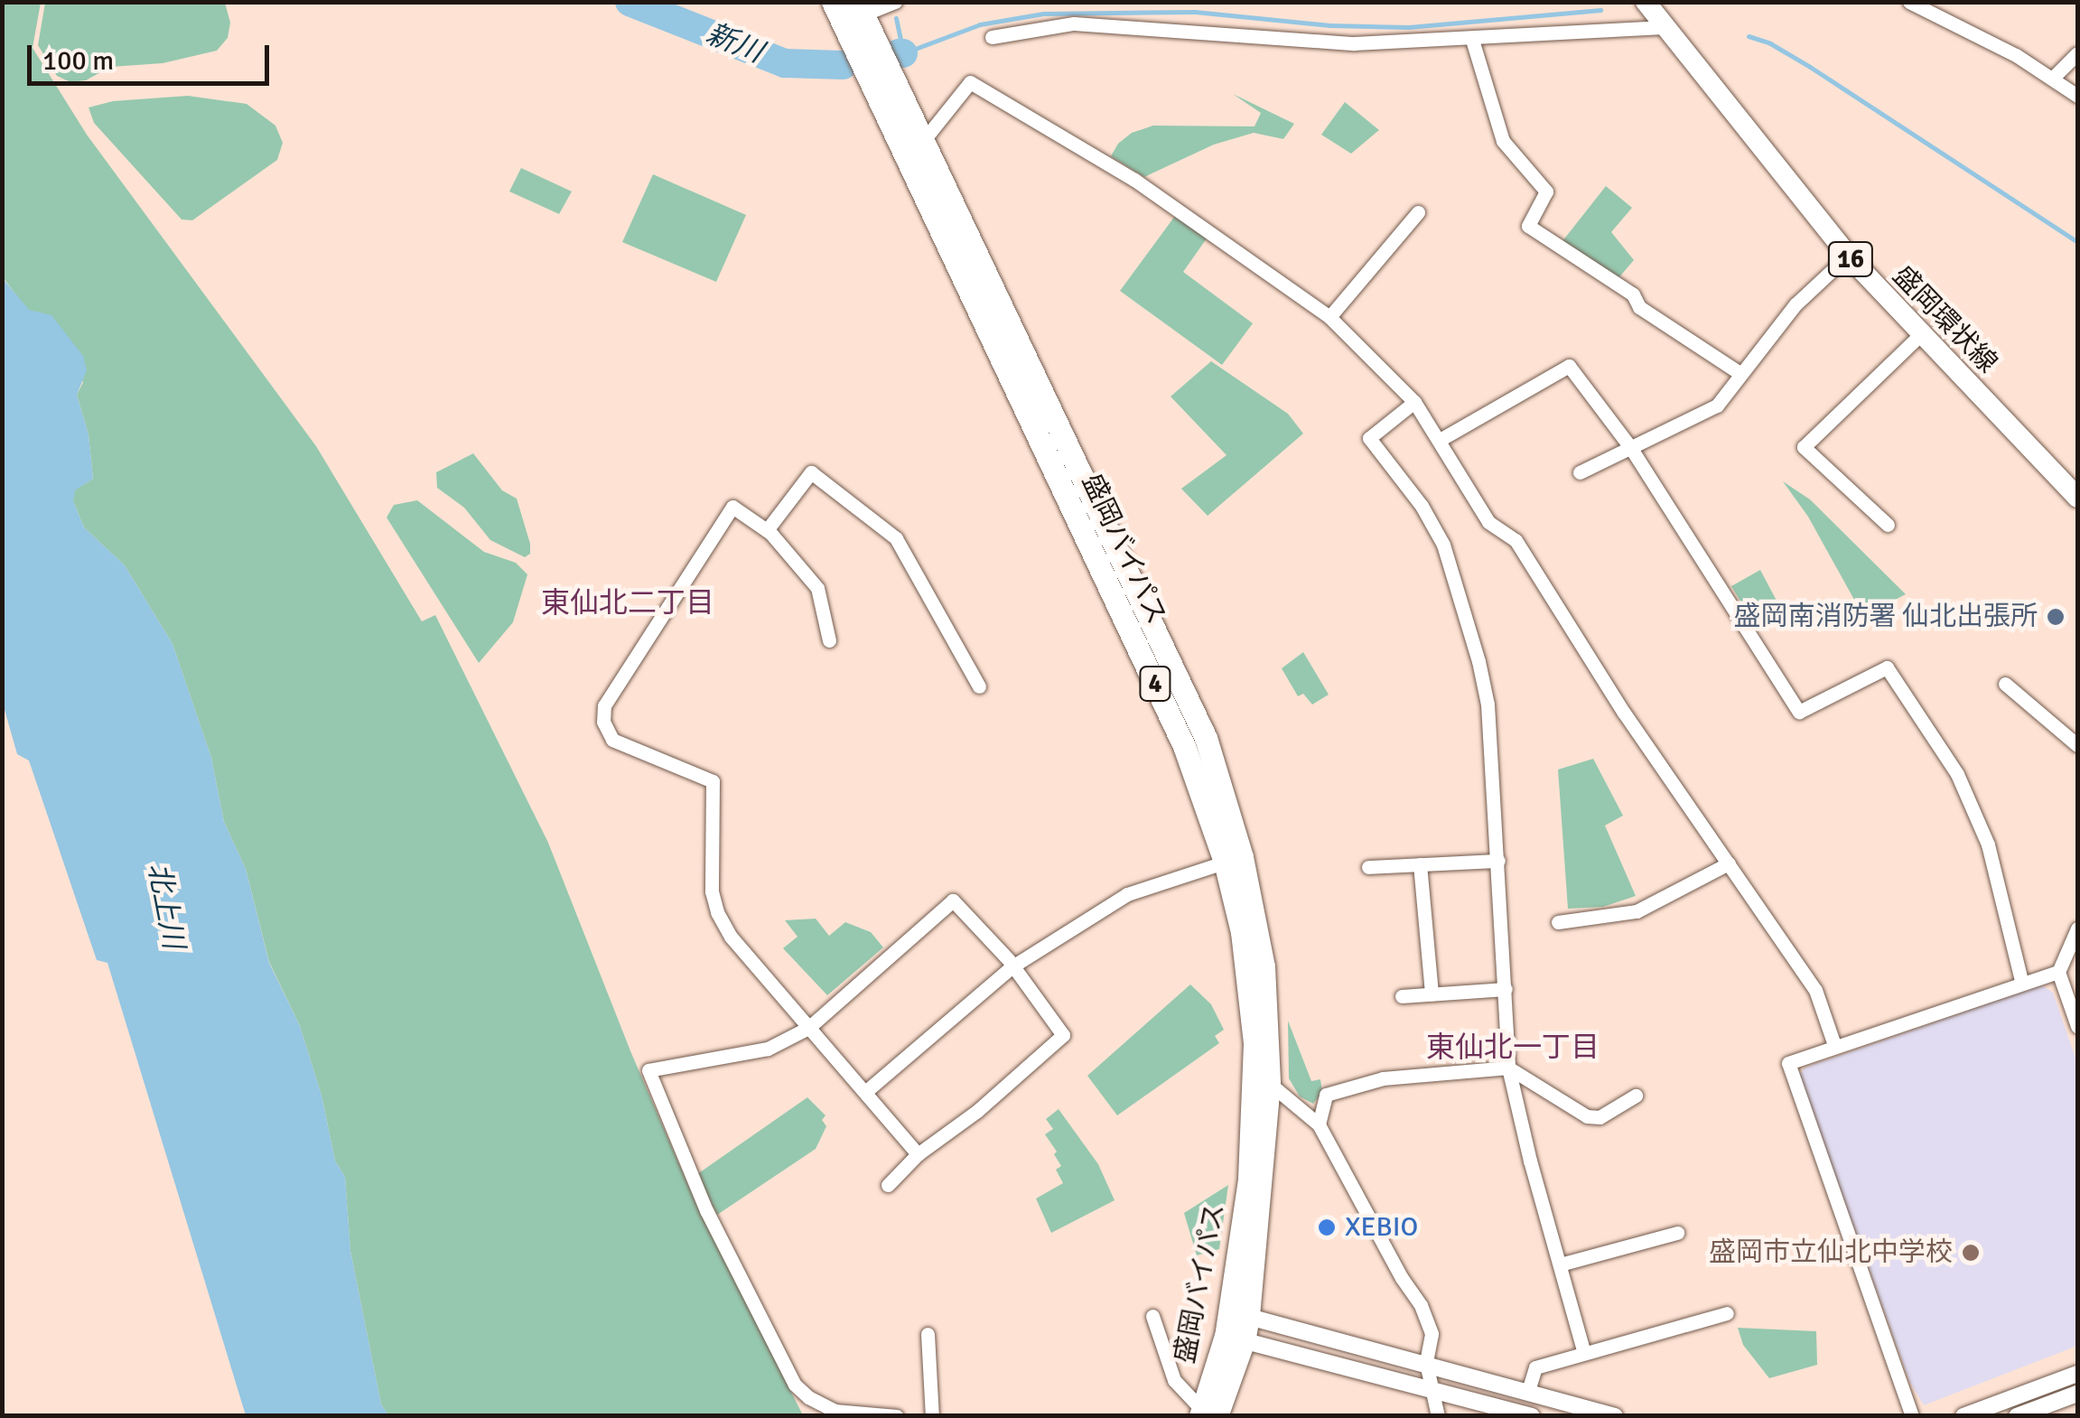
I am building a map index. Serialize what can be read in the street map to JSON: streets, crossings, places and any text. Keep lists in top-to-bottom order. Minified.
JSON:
{"streets":{"highway":["盛岡バイパス","4"],"main road":["16","盛岡環状線"]},"districts":["東仙北二丁目","東仙北一丁目"],"water":["新川","北上川"],"places":["盛岡南消防署 仙北出張所","XEBIO","盛岡市立仙北中学校"],"scale_bar":"100 m"}
